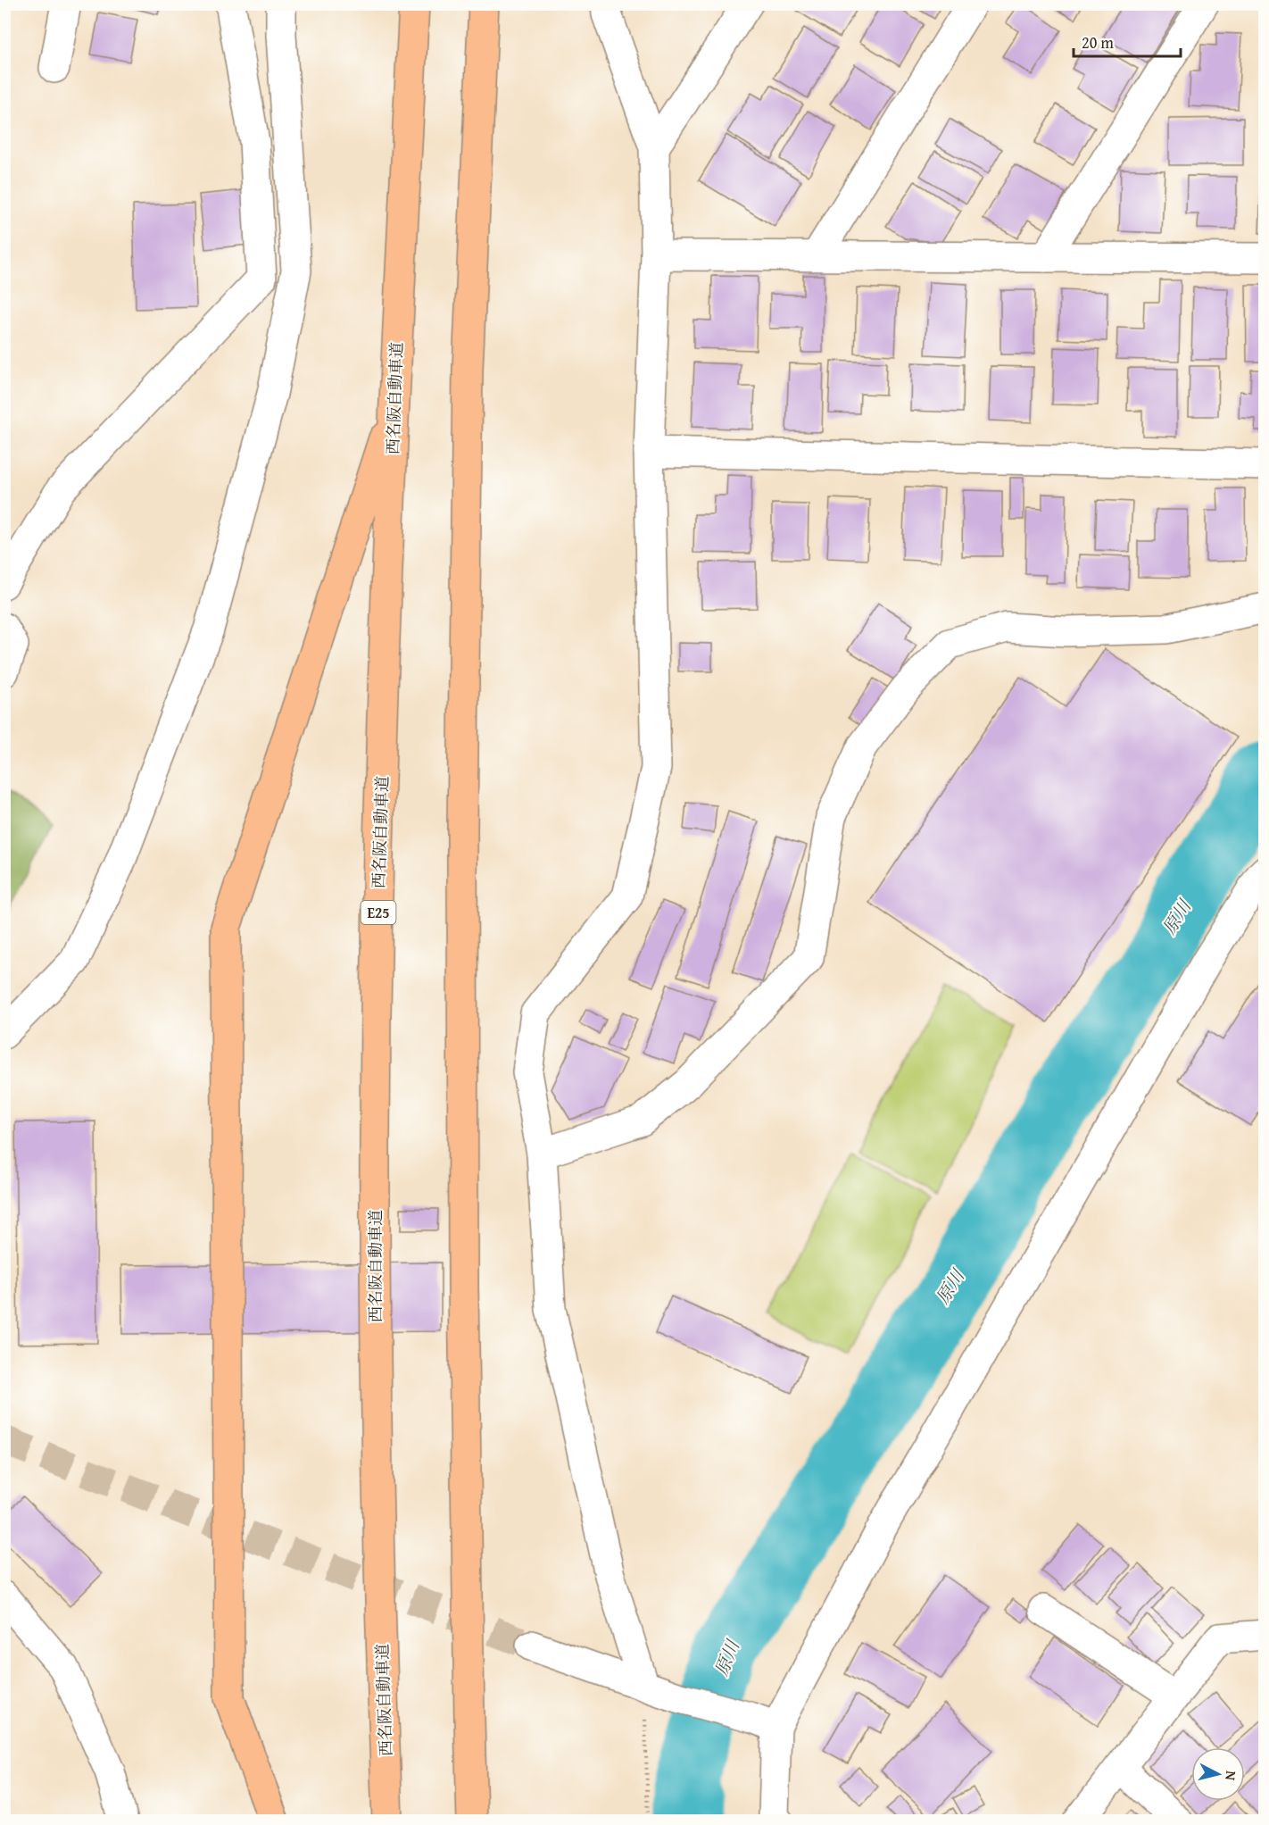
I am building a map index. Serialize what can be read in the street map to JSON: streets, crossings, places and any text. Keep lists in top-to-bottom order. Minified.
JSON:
{"streets":{"highway":["西名阪自動車道","E25"]},"water":["原川"],"scale_bar":"20 m","north":"right"}
